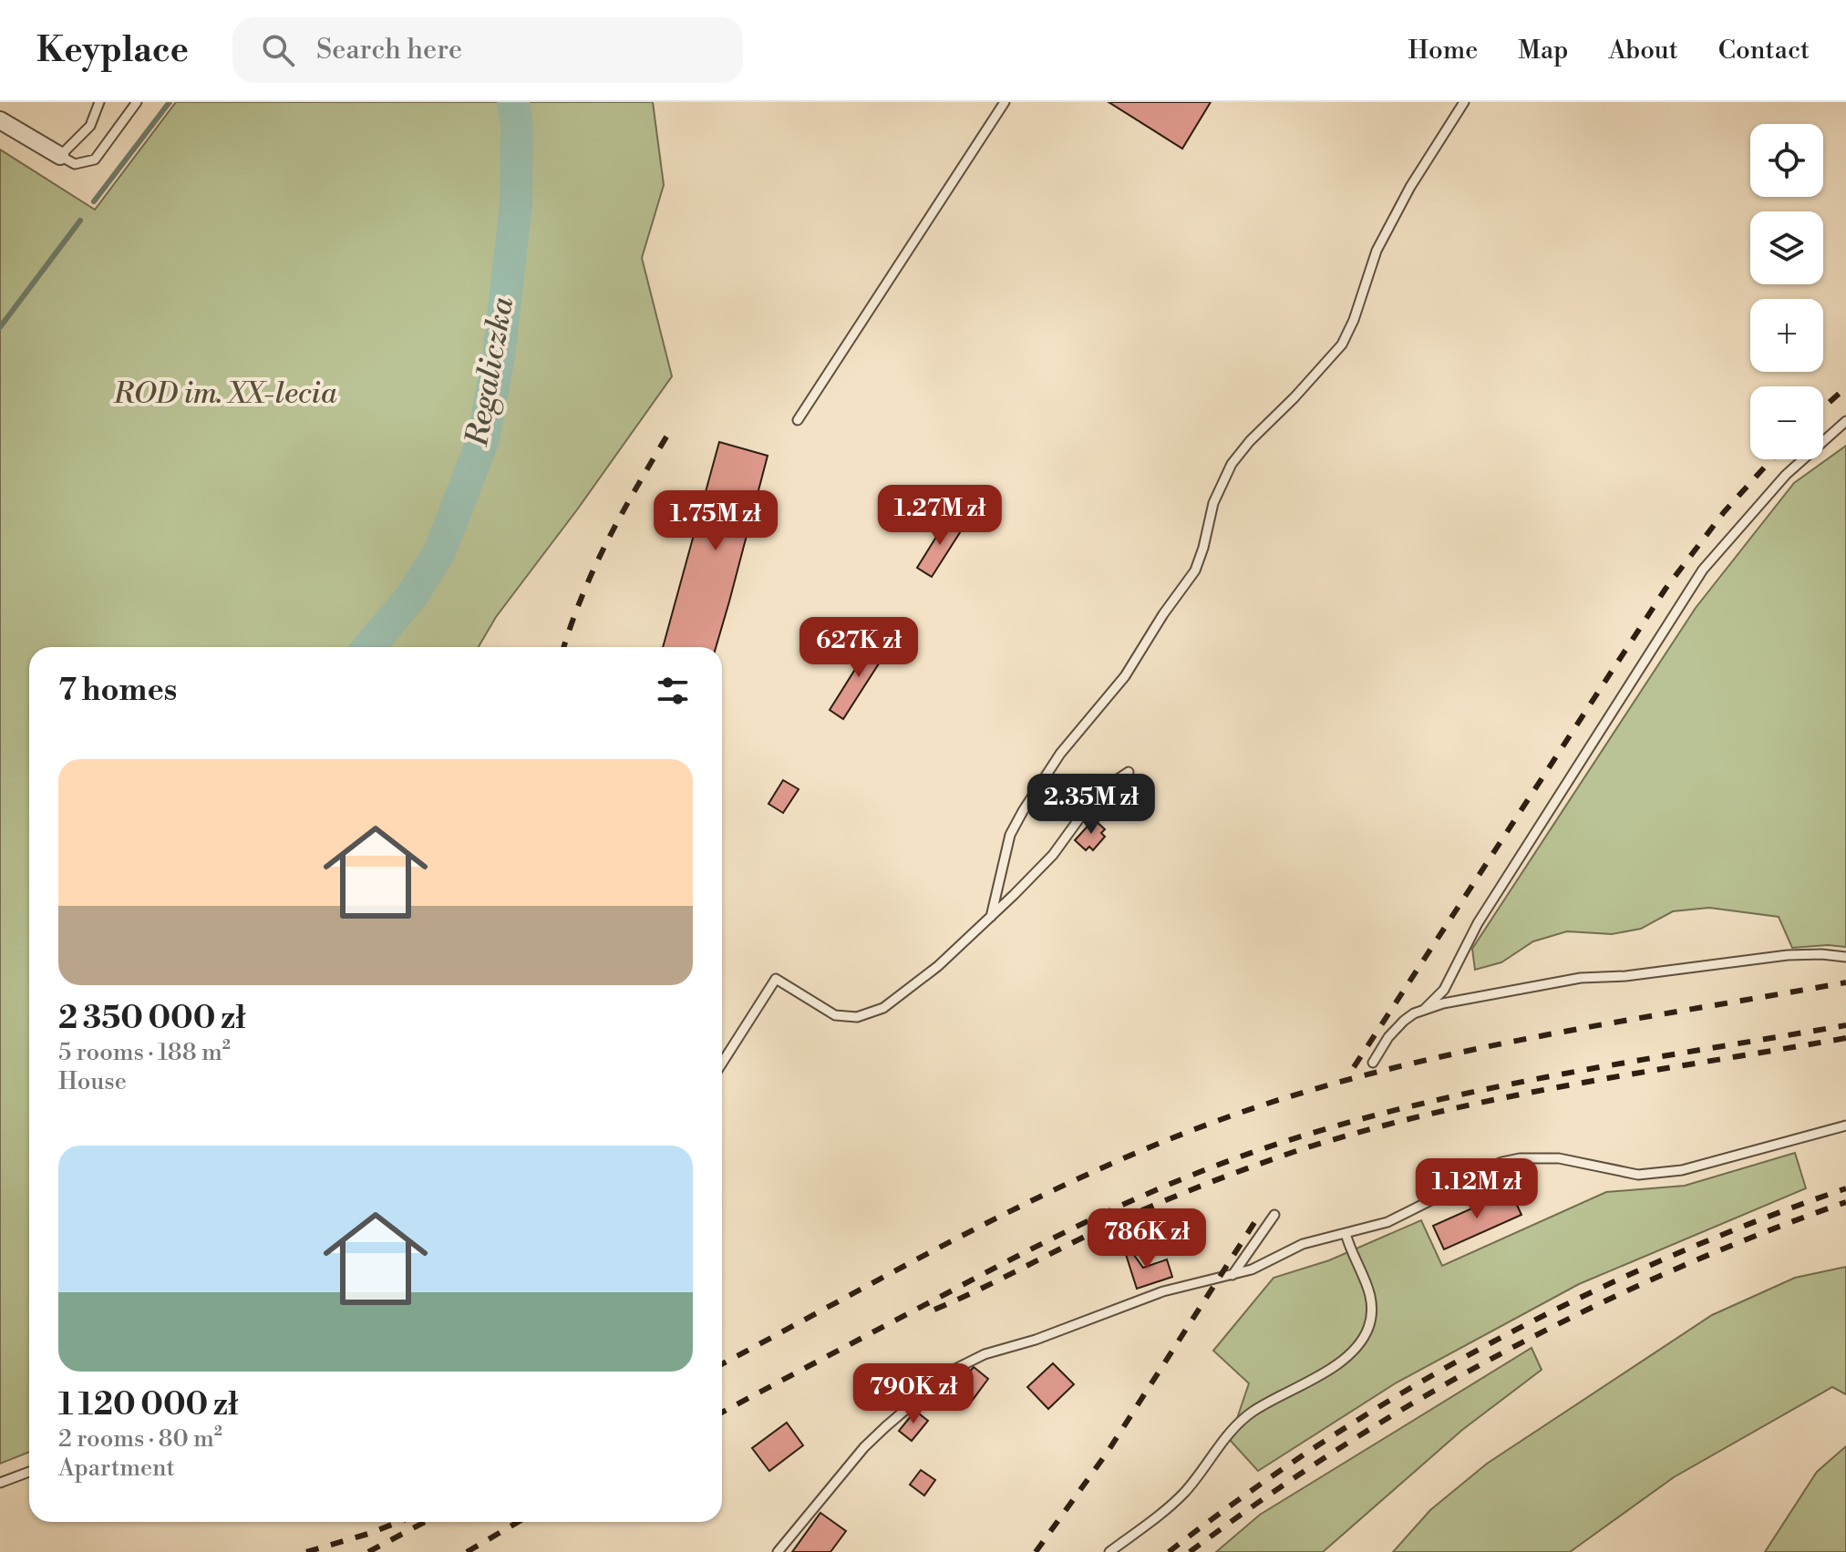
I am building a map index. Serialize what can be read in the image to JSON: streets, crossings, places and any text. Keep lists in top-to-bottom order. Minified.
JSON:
{"water":["Regaliczka"],"parks":["ROD im. XX-lecia"],"page":{"header":"Keyplace","search":"Search here","nav":["Home","Map","About","Contact"],"map_buttons":["+","−"],"price":["1.27M zł","1.75M zł","627K zł","2.35M zł","1.12M zł","786K zł","790K zł"],"heading":"7 homes","list":[{"name":"2 350 000 zł","note":"5 rooms · 188 m² · House"},{"name":"1 120 000 zł","note":"2 rooms · 80 m² · Apartment"}]}}
